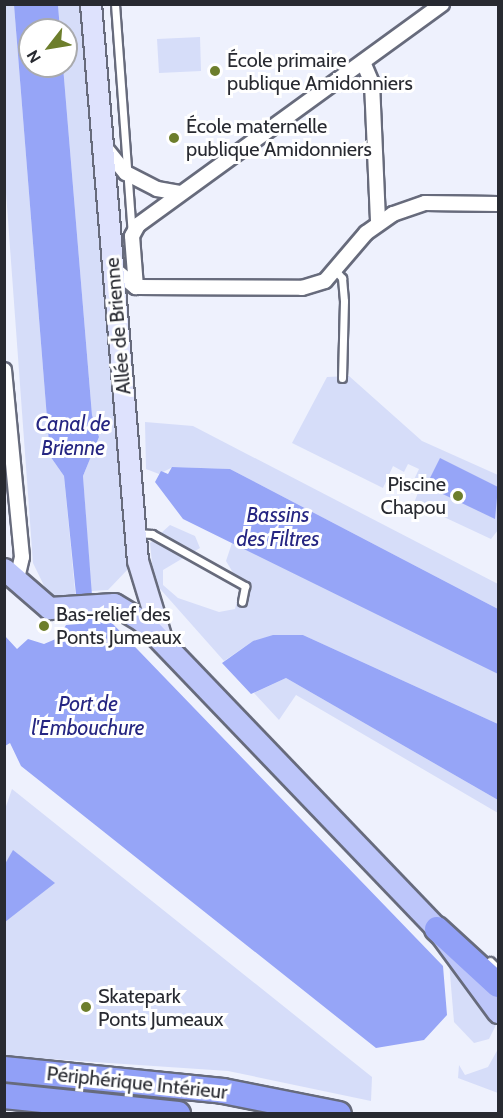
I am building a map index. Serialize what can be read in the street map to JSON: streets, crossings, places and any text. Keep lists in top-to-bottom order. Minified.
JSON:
{"streets":{"highway":["Périphérique Intérieur"],"main road":["Allée de Brienne"]},"water":["Canal de Brienne","Bassins des Filtres","Port de l'Embouchure"],"places":["École primaire publique Amidonniers","École maternelle publique Amidonniers","Piscine Chapou","Bas-relief des Ponts Jumeaux","Skatepark Ponts Jumeaux"],"north":"bottom left"}
